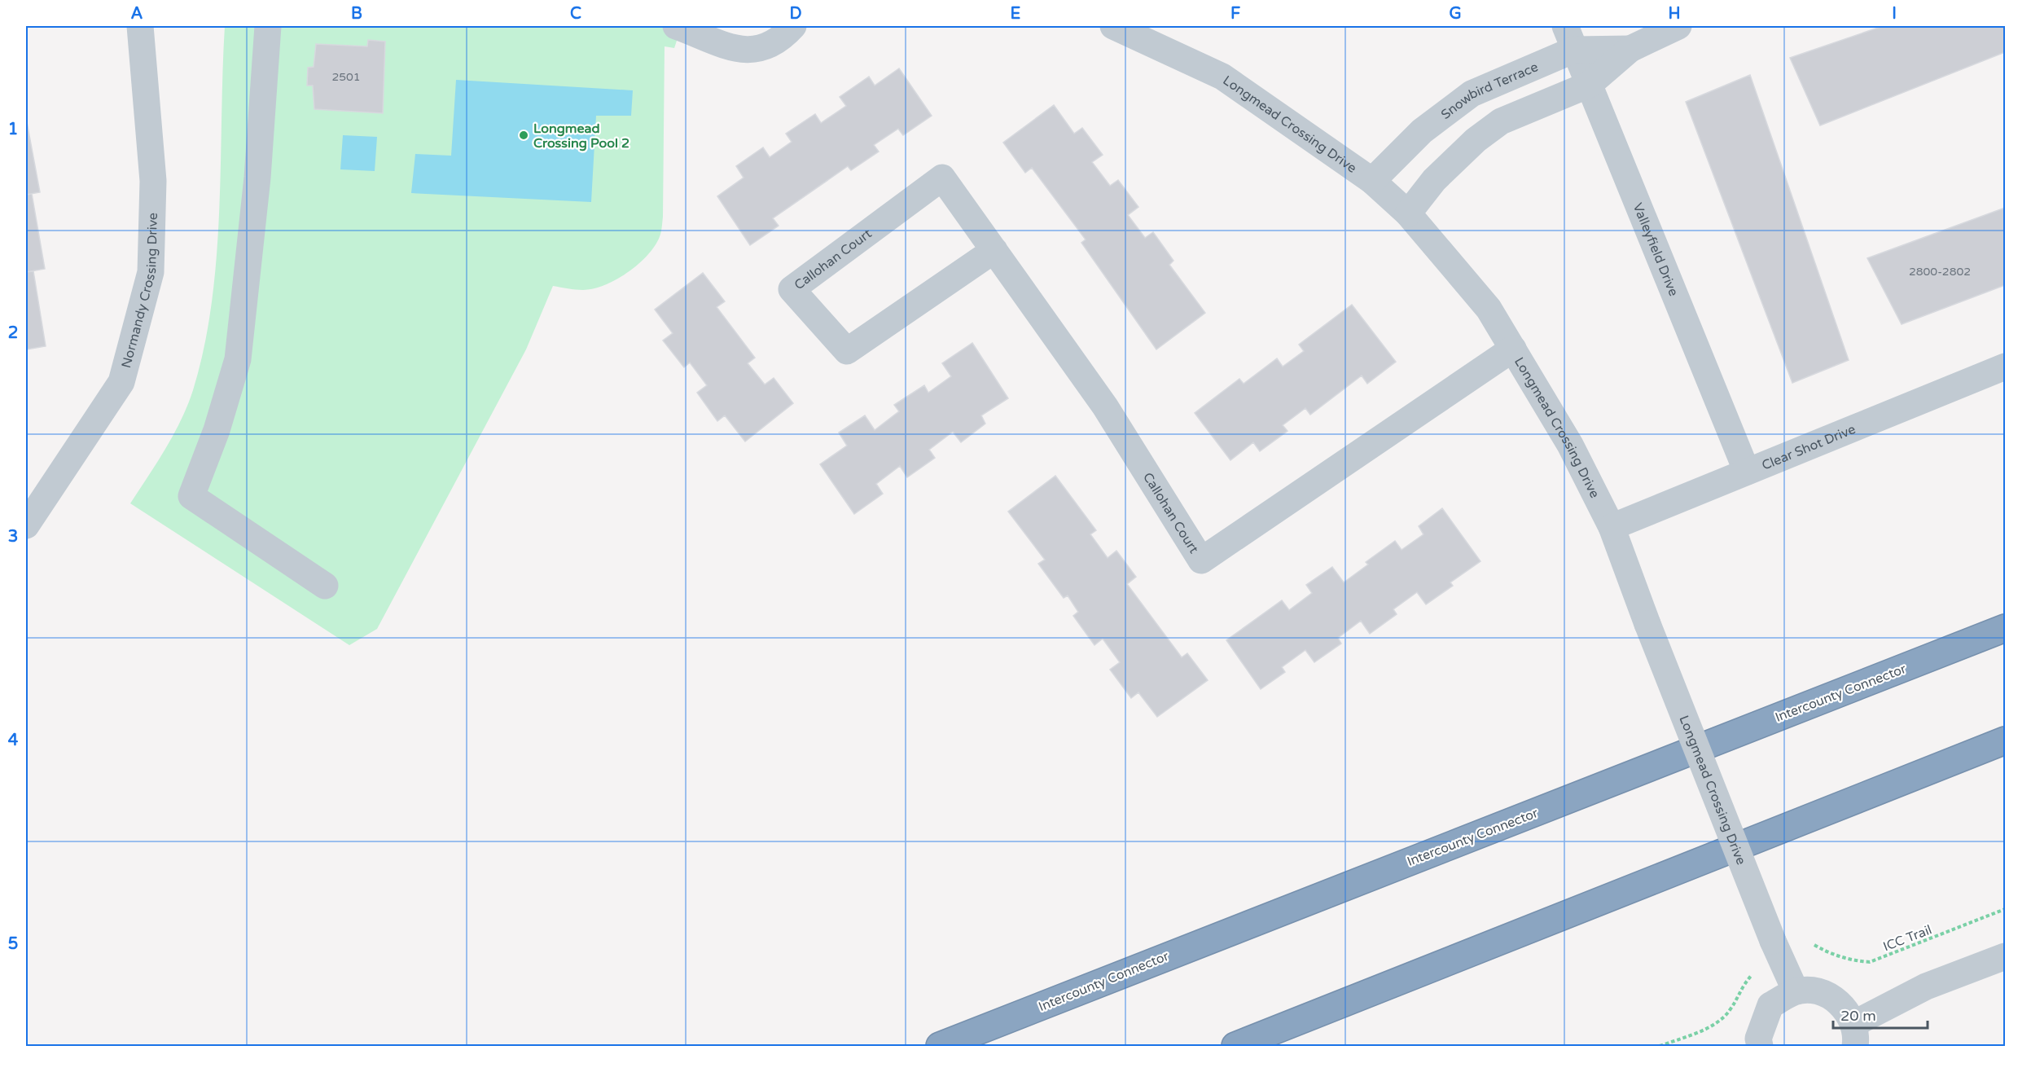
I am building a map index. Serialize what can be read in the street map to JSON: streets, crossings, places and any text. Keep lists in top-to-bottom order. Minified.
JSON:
{"streets":{"highway":["Intercounty Connector"],"street":["Snowbird Terrace","Longmead Crossing Drive","Valleyfield Drive","Callohan Court","Normandy Crossing Drive","Clear Shot Drive"],"path":["ICC Trail"]},"crossings":[["Snowbird Terrace","Longmead Crossing Drive"],["Snowbird Terrace","Valleyfield Drive"],["Longmead Crossing Drive","Callohan Court"],["Longmead Crossing Drive","Clear Shot Drive"],["Valleyfield Drive","Clear Shot Drive"]],"places":["Longmead Crossing Pool 2"],"house_numbers":["2501","2800-2802"],"scale_bar":"20 m","grid":{"columns":["A","B","C","D","E","F","G","H","I"],"rows":["1","2","3","4","5"]}}
